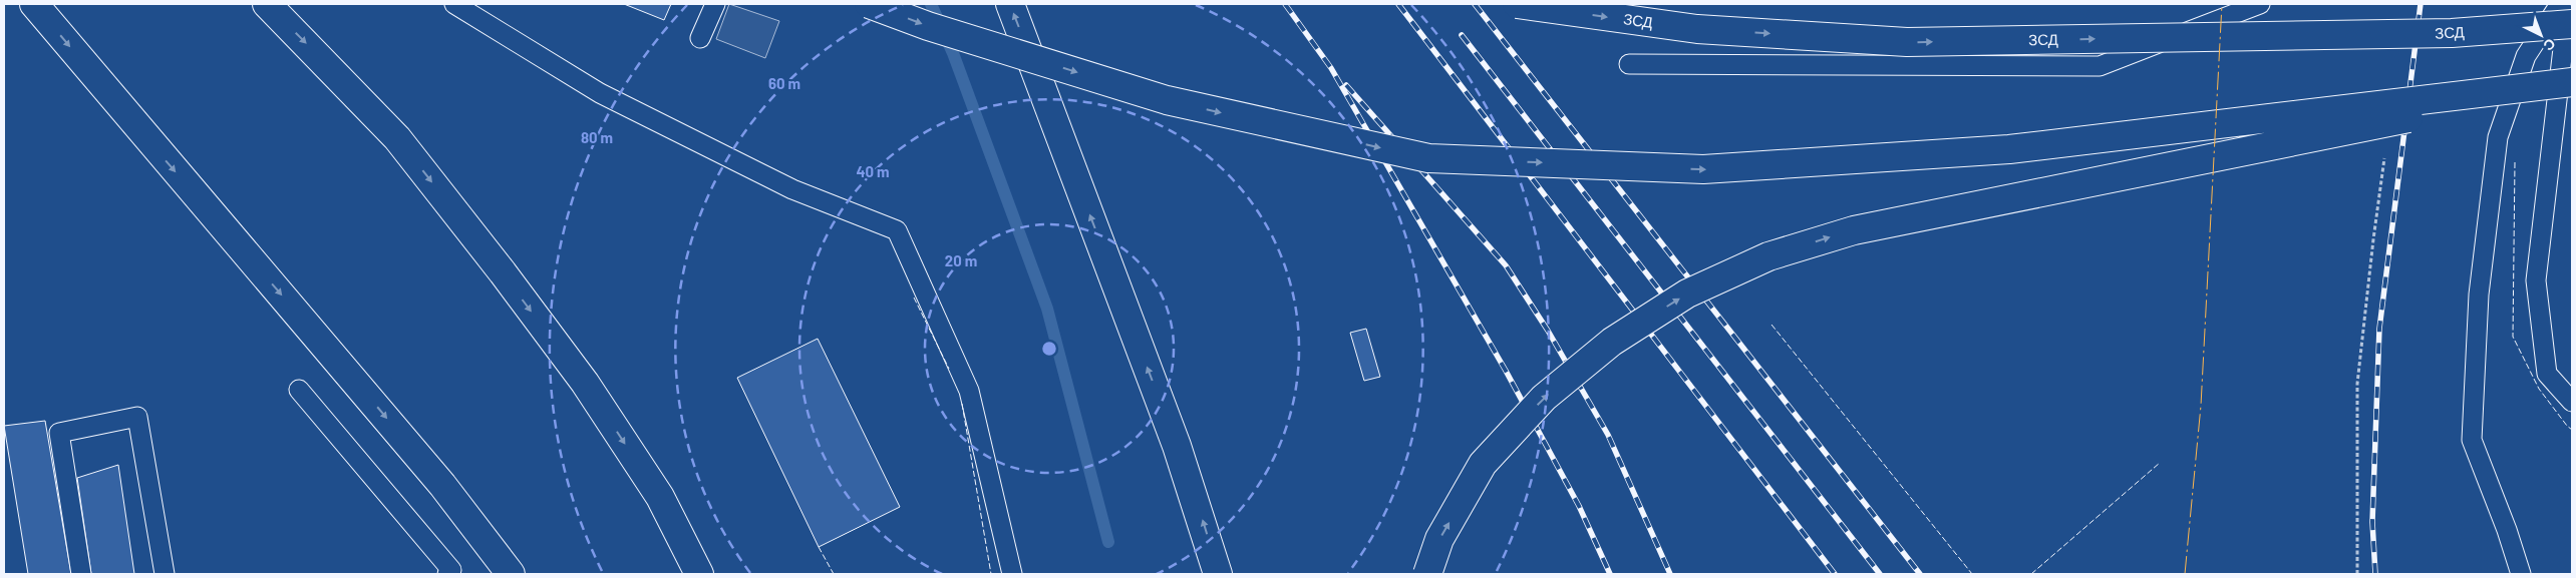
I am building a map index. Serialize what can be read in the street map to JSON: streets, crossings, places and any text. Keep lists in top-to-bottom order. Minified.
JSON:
{"streets":{"main road":["ЗСД"]},"north":"bottom right","rings":["60 m","80 m","40 m","20 m"]}
